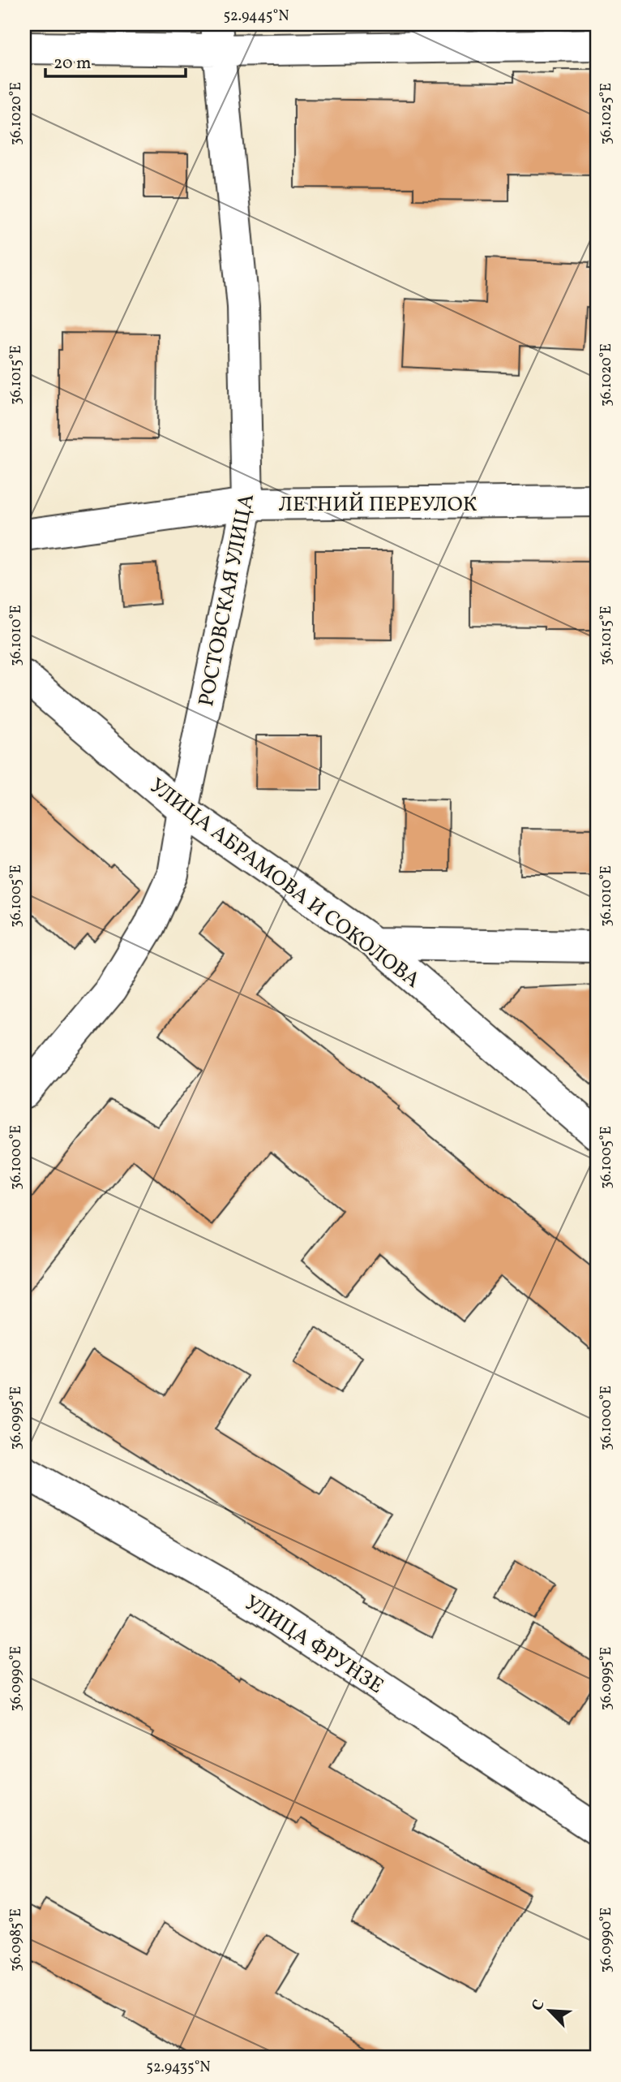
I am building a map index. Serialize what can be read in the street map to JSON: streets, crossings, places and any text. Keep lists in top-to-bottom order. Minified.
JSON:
{"streets":{"street":["ЛЕТНИЙ ПЕРЕУЛОК","РОСТОВСКАЯ УЛИЦА","УЛИЦА АБРАМОВА И СОКОЛОВА","УЛИЦА ФРУНЗЕ"]},"crossings":[["ЛЕТНИЙ ПЕРЕУЛОК","РОСТОВСКАЯ УЛИЦА"],["РОСТОВСКАЯ УЛИЦА","УЛИЦА АБРАМОВА И СОКОЛОВА"]],"scale_bar":"20 m","north":"top left","coordinates":["52.9445°N","36.1025°E","36.1020°E","36.1015°E","36.1010°E","36.1005°E","36.1000°E","36.0995°E","36.0990°E","36.0985°E","52.9435°N"]}
